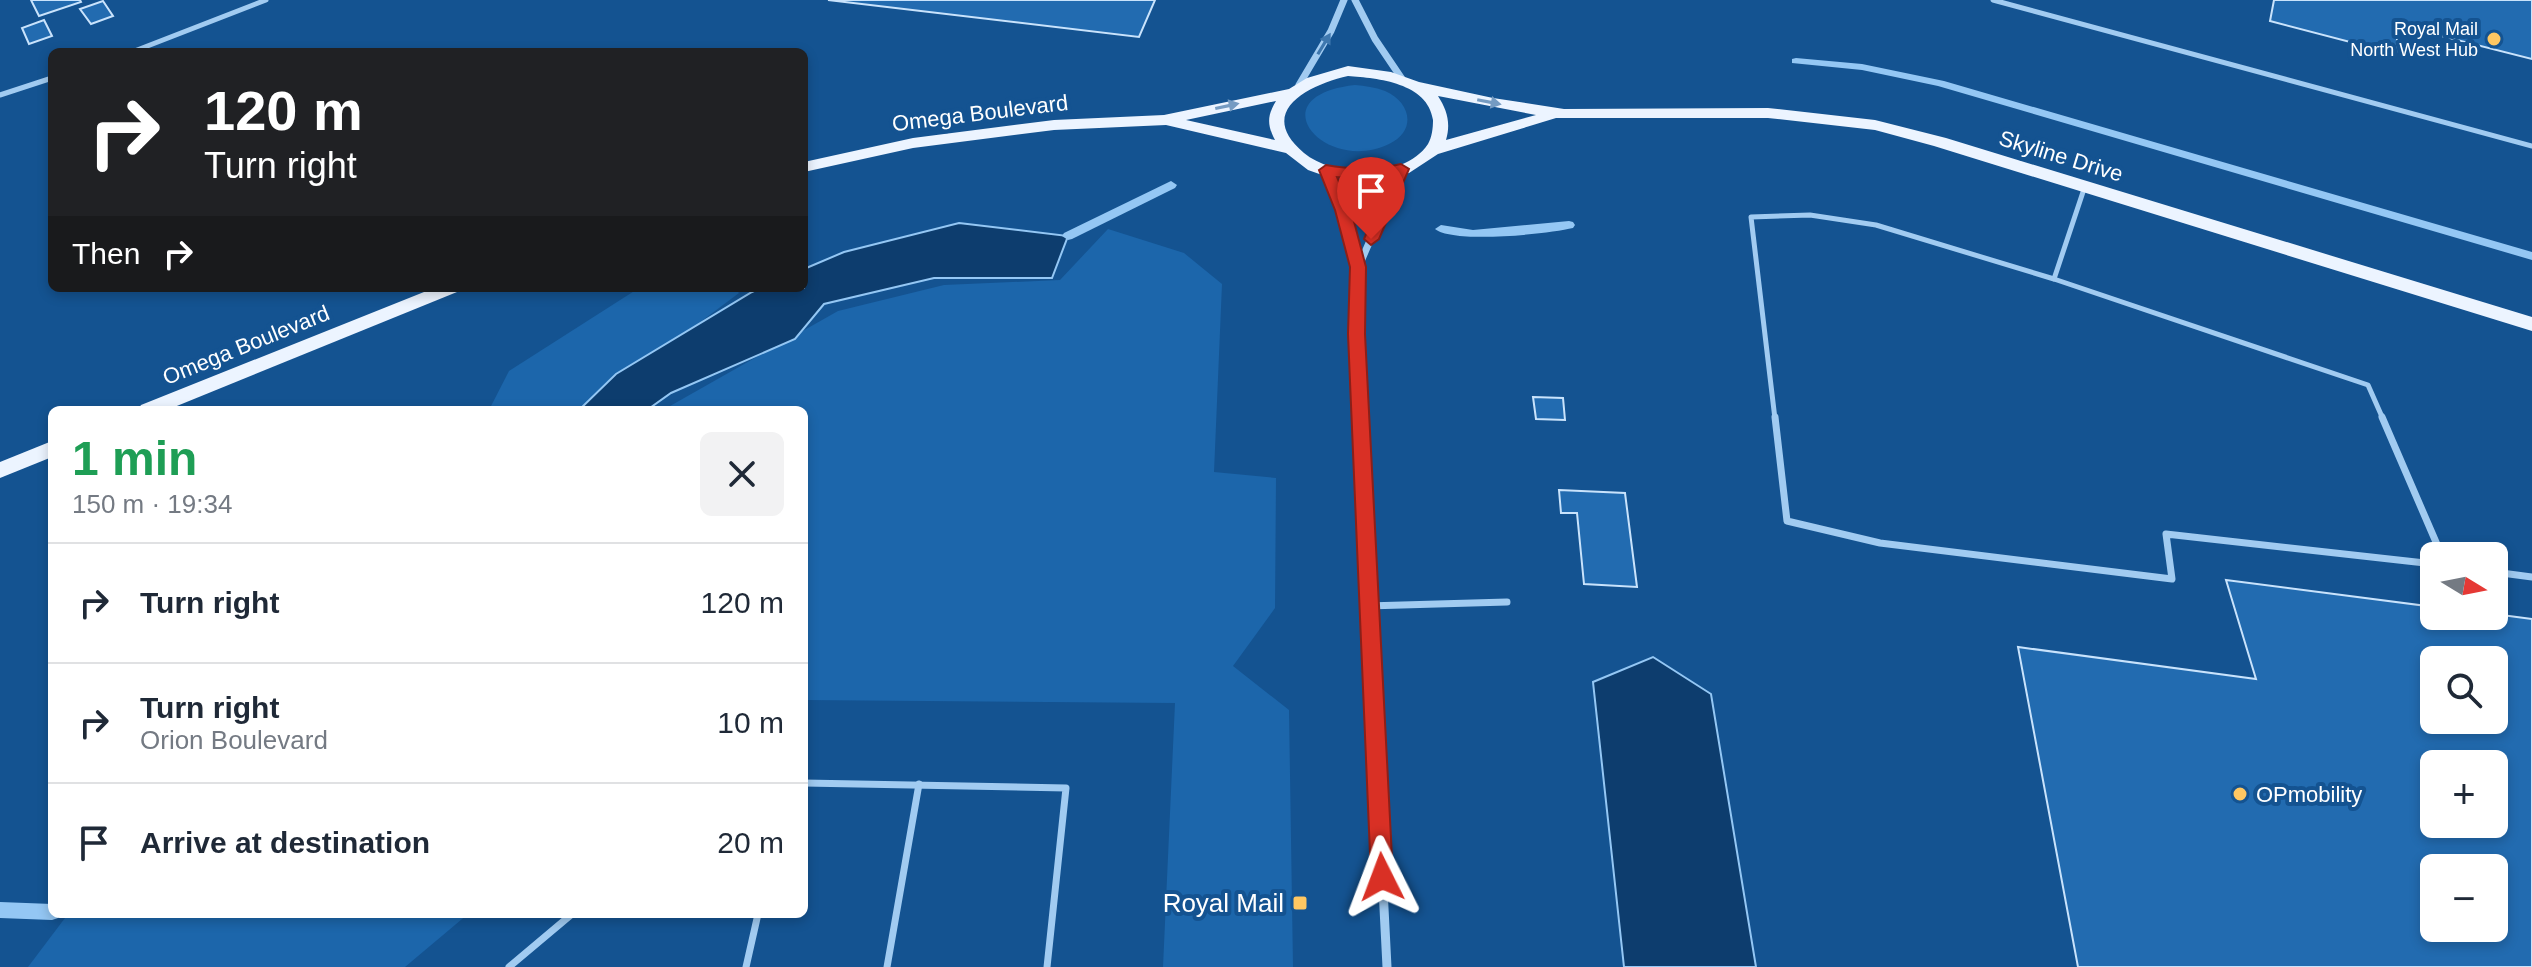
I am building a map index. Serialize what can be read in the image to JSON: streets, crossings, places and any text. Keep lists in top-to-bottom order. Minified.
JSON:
{"streets":{"main road":["Omega Boulevard","Skyline Drive"]},"crossings":[["Omega Boulevard","Skyline Drive"]],"places":{"other":["Royal Mail North West Hub","OPmobility"],"transit":["Royal Mail"]},"north":"right","page":{"turn":["120 m","Turn right"],"then":"Then","heading":["1 min","150 m · 19:34"],"map_buttons":["+","−"],"list":[{"name":"Turn right","value":"120 m"},{"name":"Turn right","note":"Orion Boulevard","value":"10 m"},{"name":"Arrive at destination","value":"20 m"}]}}
